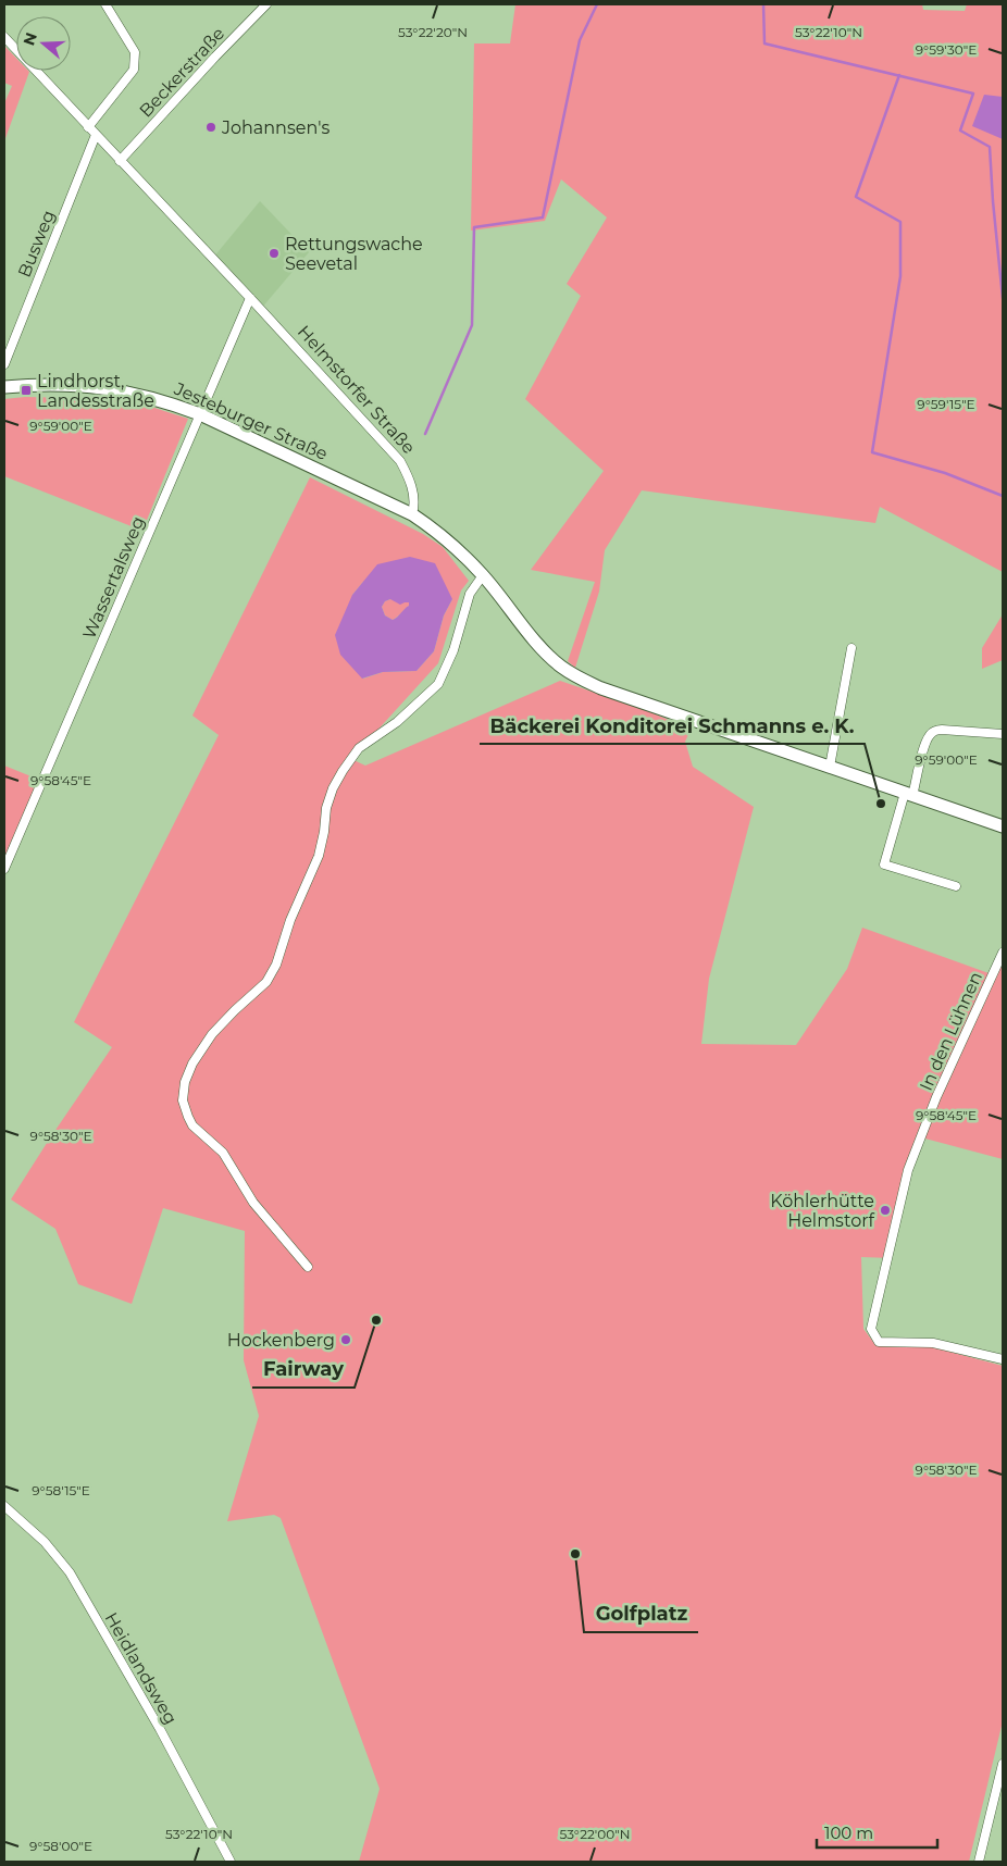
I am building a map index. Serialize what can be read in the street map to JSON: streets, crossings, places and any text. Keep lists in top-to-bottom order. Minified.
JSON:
{"streets":{"main road":["Jesteburger Straße"],"street":["Beckerstraße","Busweg","Helmstorfer Straße","Wassertalsweg","In den Lühnen","Heidlandsweg"]},"crossings":[["Beckerstraße","Helmstorfer Straße"],["Busweg","Helmstorfer Straße"],["Helmstorfer Straße","Jesteburger Straße"],["Helmstorfer Straße","Wassertalsweg"],["Jesteburger Straße","Wassertalsweg"]],"places":{"other":["Johannsen's","Rettungswache Seevetal","Bäckerei Konditorei Schmanns e. K.","Köhlerhütte Helmstorf","Fairway","Hockenberg","Golfplatz"],"transit":["Lindhorst, Landesstraße"]},"scale_bar":"100 m","north":"left","coordinates":["53°22'20\"N","53°22'10\"N","9°59'30\"E","9°59'15\"E","9°59'00\"E","9°58'45\"E","9°58'30\"E","9°58'15\"E","53°22'00\"N","9°58'00\"E"]}
